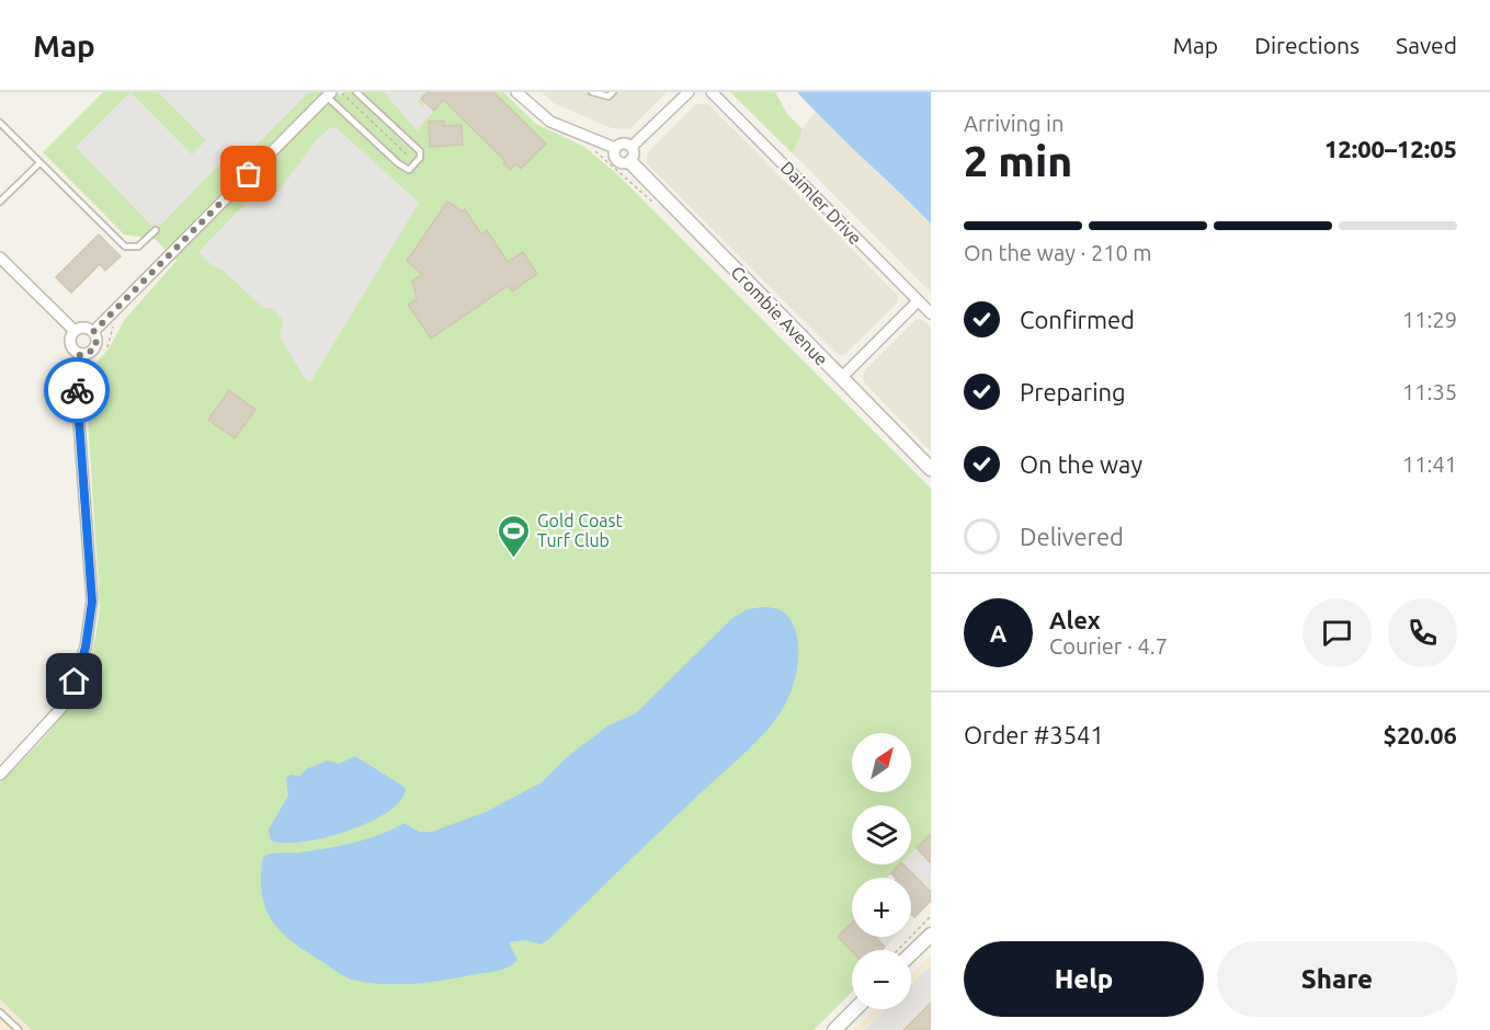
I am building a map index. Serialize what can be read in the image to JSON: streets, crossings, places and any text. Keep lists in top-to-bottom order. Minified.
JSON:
{"streets":{"street":["Daimler Drive","Crombie Avenue"]},"places":{"sports":["Gold Coast Turf Club"]},"north":"top right","page":{"header":"Map","nav":["Map","Directions","Saved"],"heading":["2 min","Arriving in","12:00–12:05"],"panel":["Alex","Courier · 4.7","Order #3541","$20.06"],"bar":"On the way · 210 m","list":[["Confirmed","11:29"],["Preparing","11:35"],["On the way","11:41"],"Delivered"],"round":"A","map_buttons":["+","−"],"buttons":["Help","Share"]}}
